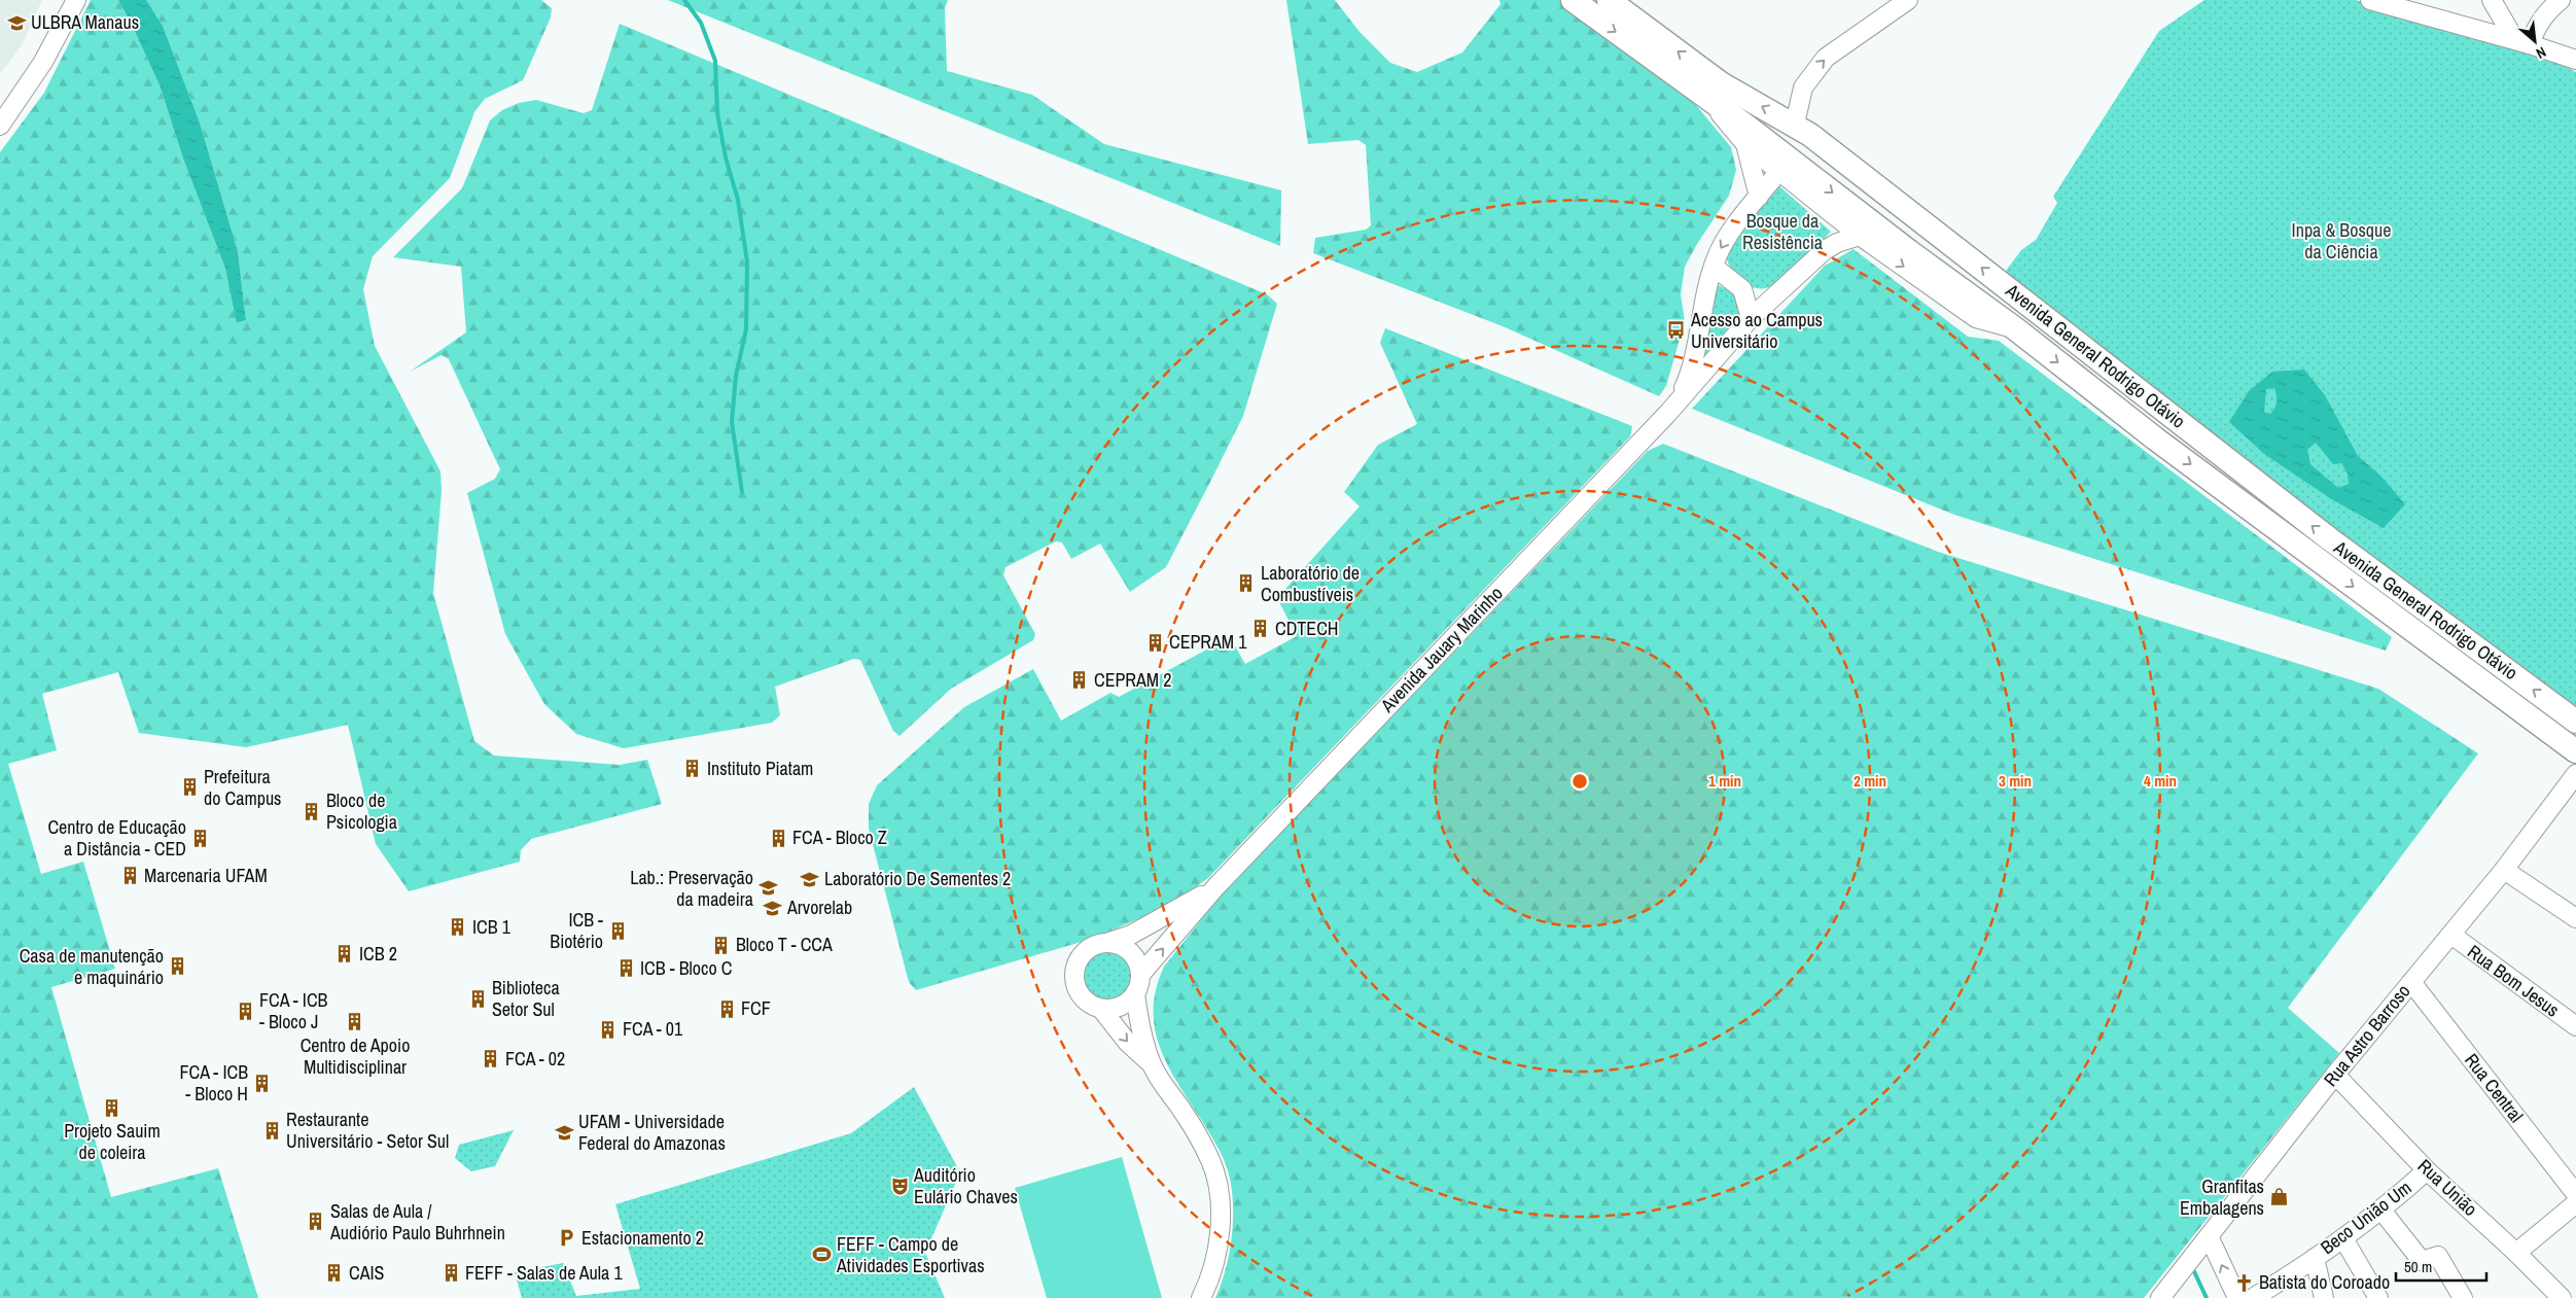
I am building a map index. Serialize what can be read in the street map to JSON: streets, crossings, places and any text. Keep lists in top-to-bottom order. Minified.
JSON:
{"streets":{"main road":["Avenida General Rodrigo Otávio"],"street":["Avenida Jauary Marinho","Rua Bom Jesus","Rua Astro Barroso","Rua Central","Rua União","Beco União Um"]},"crossings":[["Avenida General Rodrigo Otávio","Avenida Jauary Marinho"],["Rua Bom Jesus","Rua Astro Barroso"],["Rua Astro Barroso","Rua Central"],["Rua Astro Barroso","Rua União"],["Rua União","Beco União Um"]],"parks":["Bosque da Resistência","Inpa & Bosque da Ciência"],"places":{"school or university":["ULBRA Manaus","Laboratório De Sementes 2","Lab.: Preservação da madeira","Arvorelab","UFAM - Universidade Federal do Amazonas"],"bus stop":["Acesso ao Campus Universitário"],"building":["Laboratório de Combustíveis","CDTECH","CEPRAM 1","CEPRAM 2","Instituto Piatam","Prefeitura do Campus","Bloco de Psicologia","Centro de Educação a Distância - CED","FCA - Bloco Z","Marcenaria UFAM","ICB 1","ICB - Biotério","Bloco T - CCA","ICB 2","Casa de manutenção e maquinário","ICB - Bloco C","Biblioteca Setor Sul","FCF","FCA - ICB - Bloco J","Centro de Apoio Multidisciplinar","FCA - 01","FCA - 02","FCA - ICB - Bloco H","Projeto Sauim de coleira","Restaurante Universitário - Setor Sul","Salas de Aula / Audiório Paulo Buhrhnein","CAIS","FEFF - Salas de Aula 1"],"theatre":["Auditório Eulário Chaves"],"shop":["Granfitas Embalagens"],"parking":["Estacionamento 2"],"sports":["FEFF - Campo de Atividades Esportivas"],"church":["Batista do Coroado"]},"scale_bar":"50 m","north":"bottom right","rings":["1 min","2 min","3 min","4 min"]}
